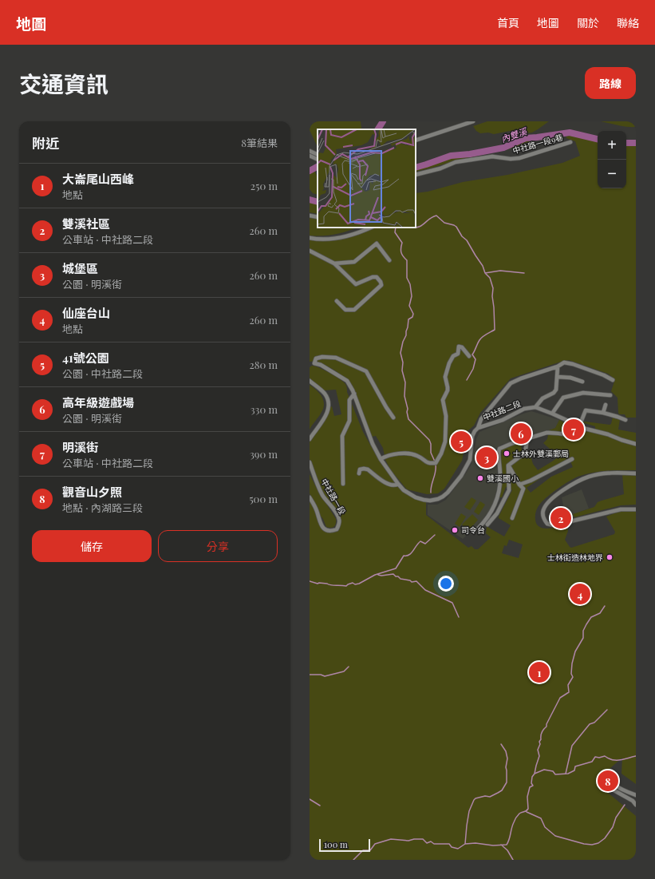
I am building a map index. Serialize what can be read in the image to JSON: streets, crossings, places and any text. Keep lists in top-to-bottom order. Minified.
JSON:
{"streets":{"street":["中社路一段9巷","中社路二段","中社路一段"]},"water":["內雙溪"],"places":["士林外雙溪郵局","雙溪國小","司令台","士林街造林地界"],"scale_bar":"100 m","page":{"header":"地圖","nav":["首頁","地圖","關於","聯絡"],"title":"交通資訊","buttons":["路線",["儲存","分享"]],"heading":["附近","8筆結果"],"map_buttons":["+","−"],"list":[{"mark":"1","name":"大崙尾山西峰","note":"地點","value":"250 m"},{"mark":"2","name":"雙溪社區","note":"公車站 · 中社路二段","value":"260 m"},{"mark":"3","name":"城堡區","note":"公園 · 明溪街","value":"260 m"},{"mark":"4","name":"仙座台山","note":"地點","value":"260 m"},{"mark":"5","name":"41號公園","note":"公園 · 中社路二段","value":"280 m"},{"mark":"6","name":"高年級遊戲場","note":"公園 · 明溪街","value":"330 m"},{"mark":"7","name":"明溪街","note":"公車站 · 中社路二段","value":"390 m"},{"mark":"8","name":"觀音山夕照","note":"地點 · 內湖路三段","value":"500 m"}],"pins":["7","6","5","3","2","4","1","8"],"scale":"100 m"}}
